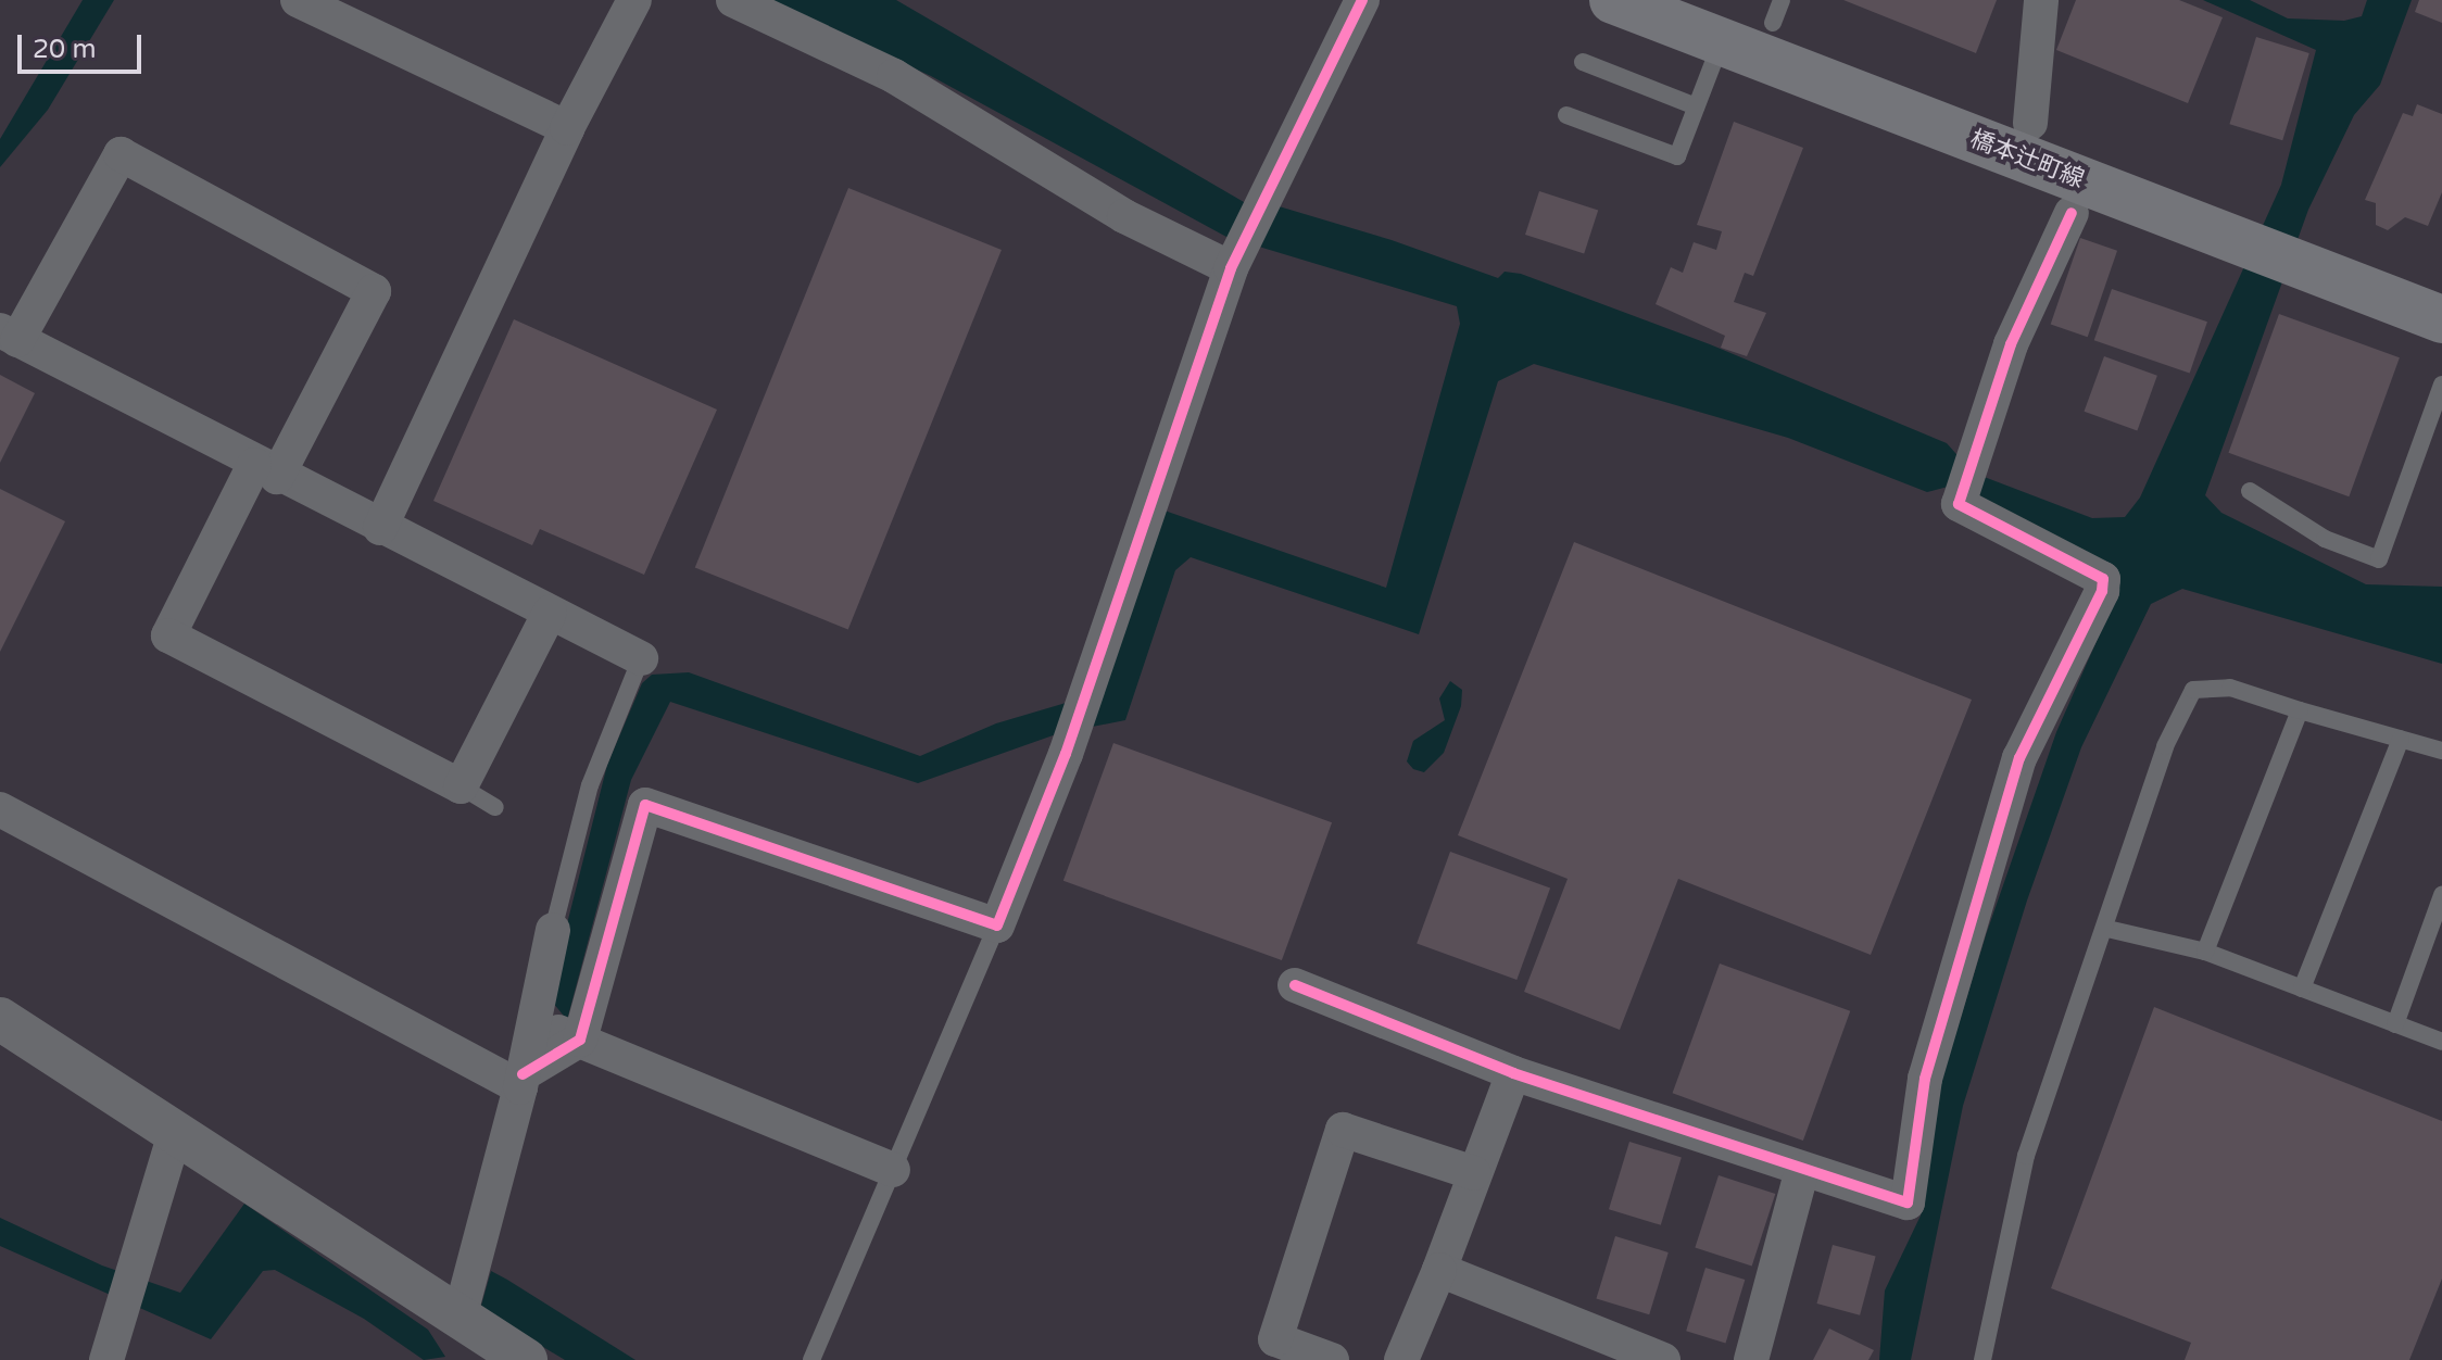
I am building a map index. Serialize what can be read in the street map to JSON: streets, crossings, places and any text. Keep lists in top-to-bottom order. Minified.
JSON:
{"streets":{"main road":["橋本辻町線"]},"scale_bar":"20 m"}
